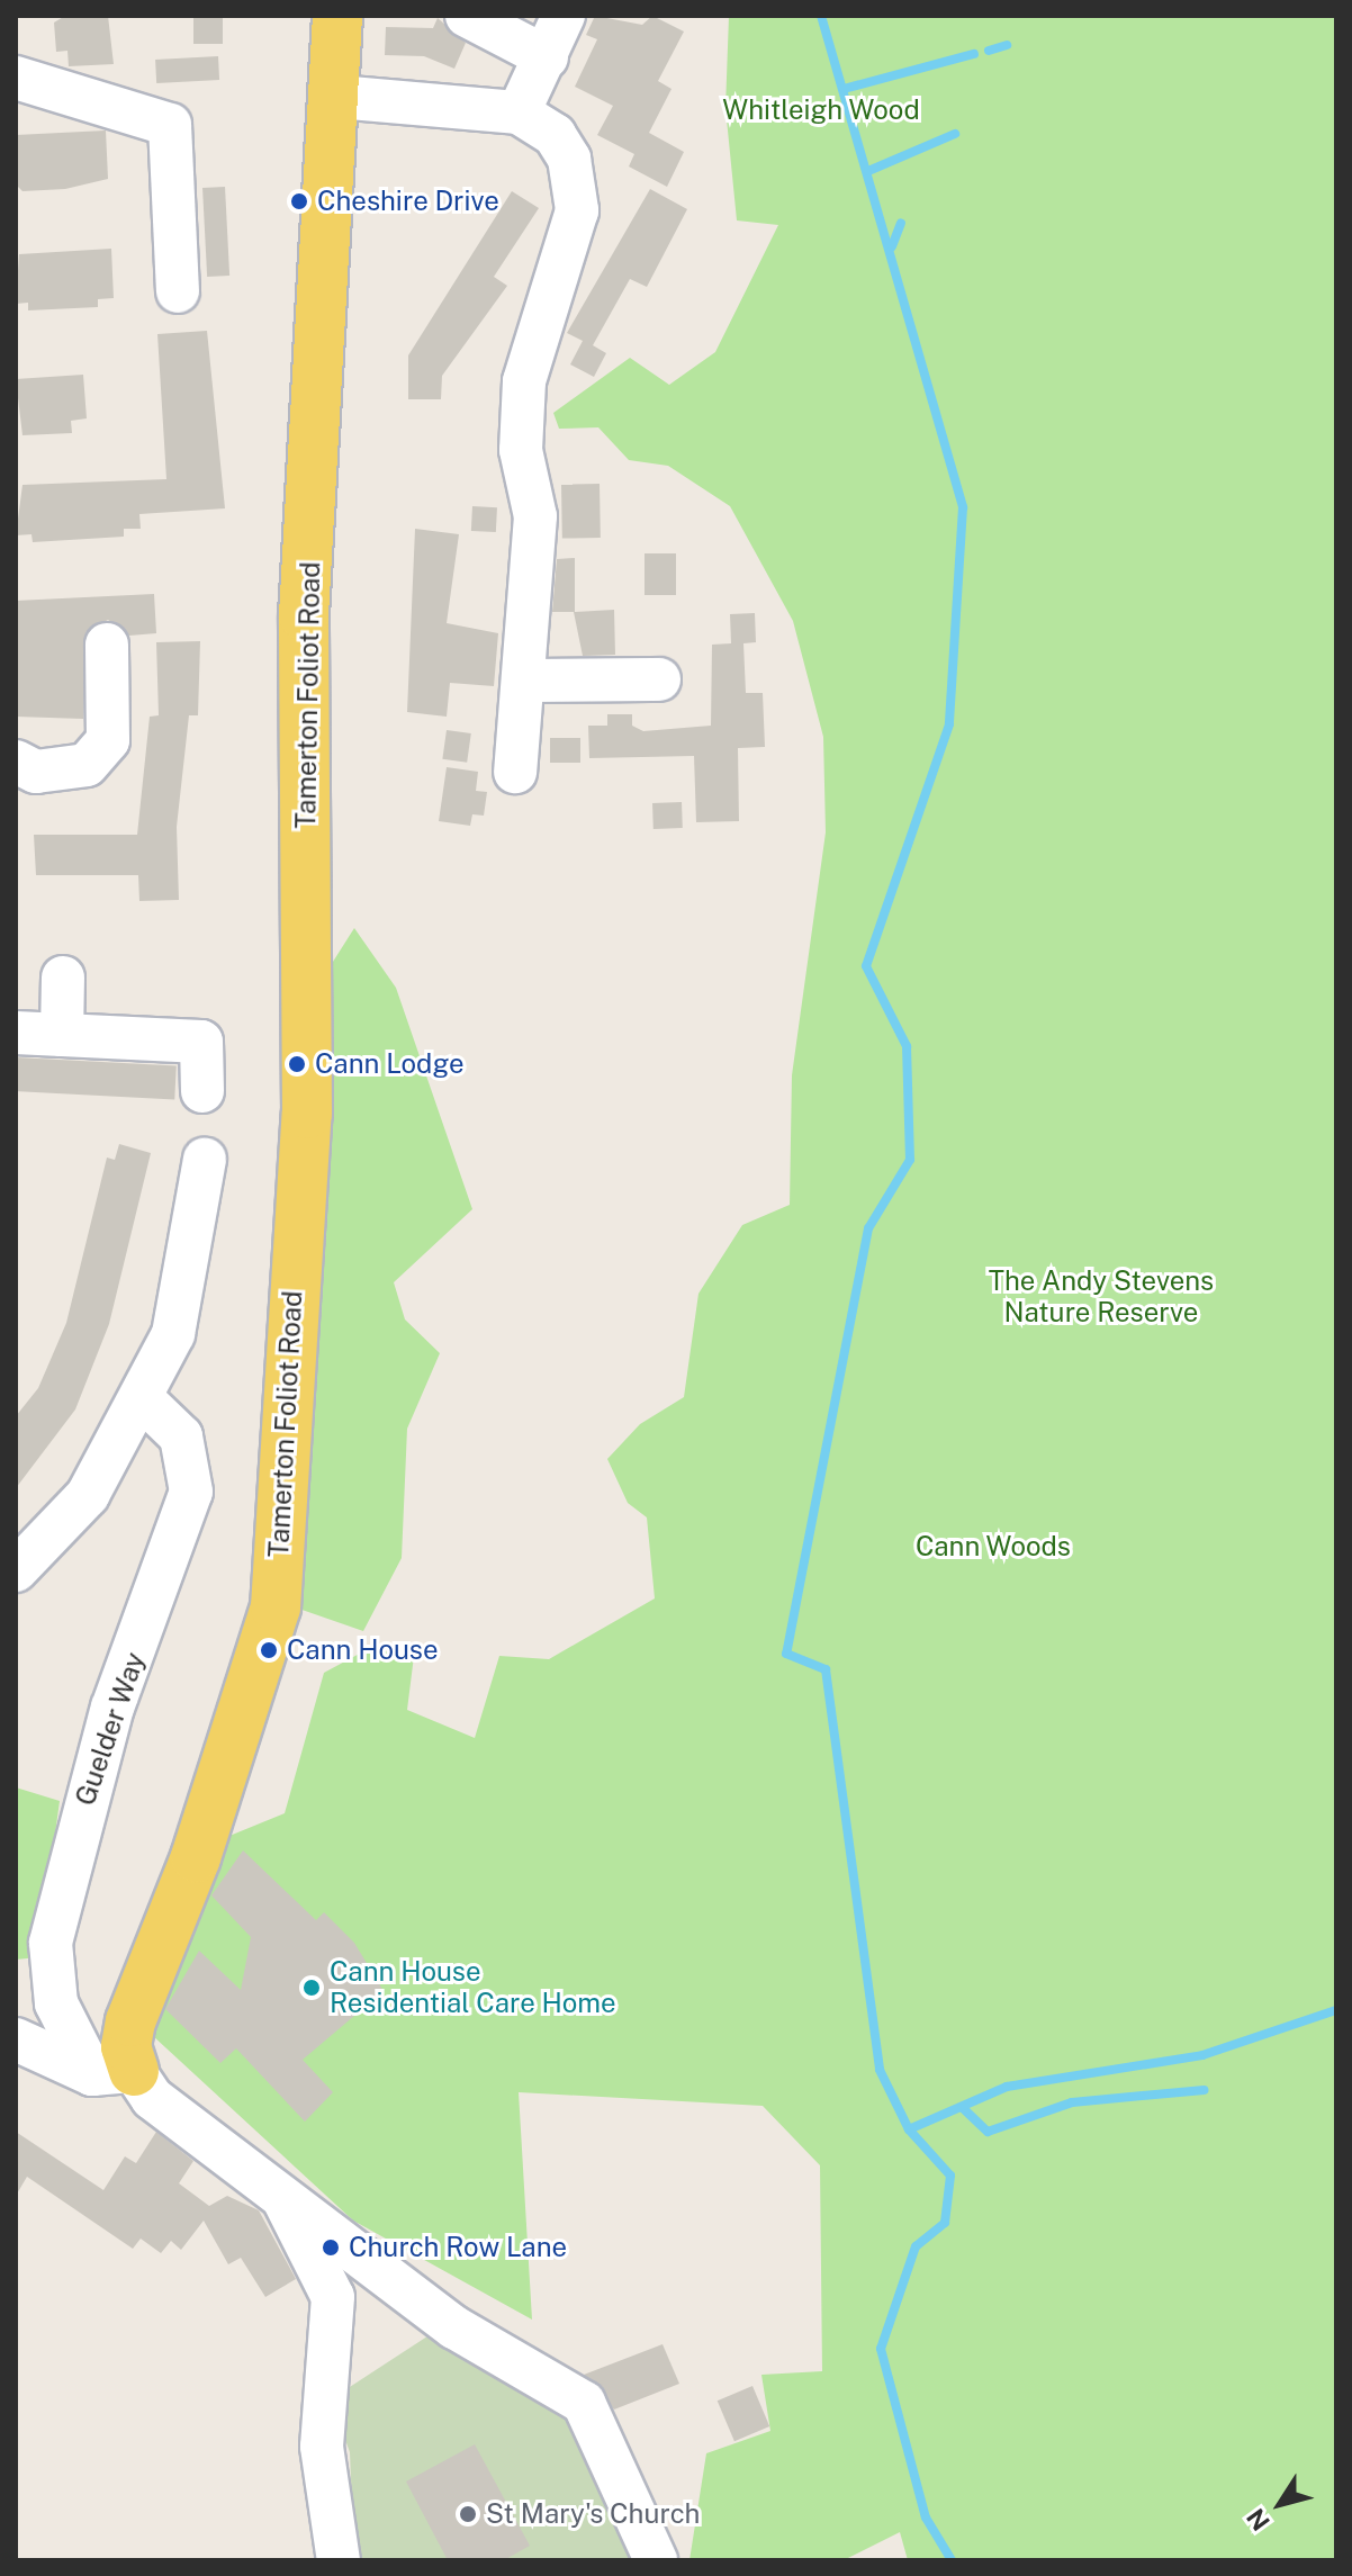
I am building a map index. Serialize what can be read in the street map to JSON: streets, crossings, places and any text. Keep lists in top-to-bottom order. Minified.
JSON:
{"streets":{"main road":["Tamerton Foliot Road"],"street":["Guelder Way"]},"crossings":[["Tamerton Foliot Road","Guelder Way"]],"parks":["Whitleigh Wood","The Andy Stevens Nature Reserve","Cann Woods"],"places":["Cheshire Drive","Cann Lodge","Cann House","Cann House Residential Care Home","Church Row Lane","St Mary's Church"],"north":"bottom left"}
